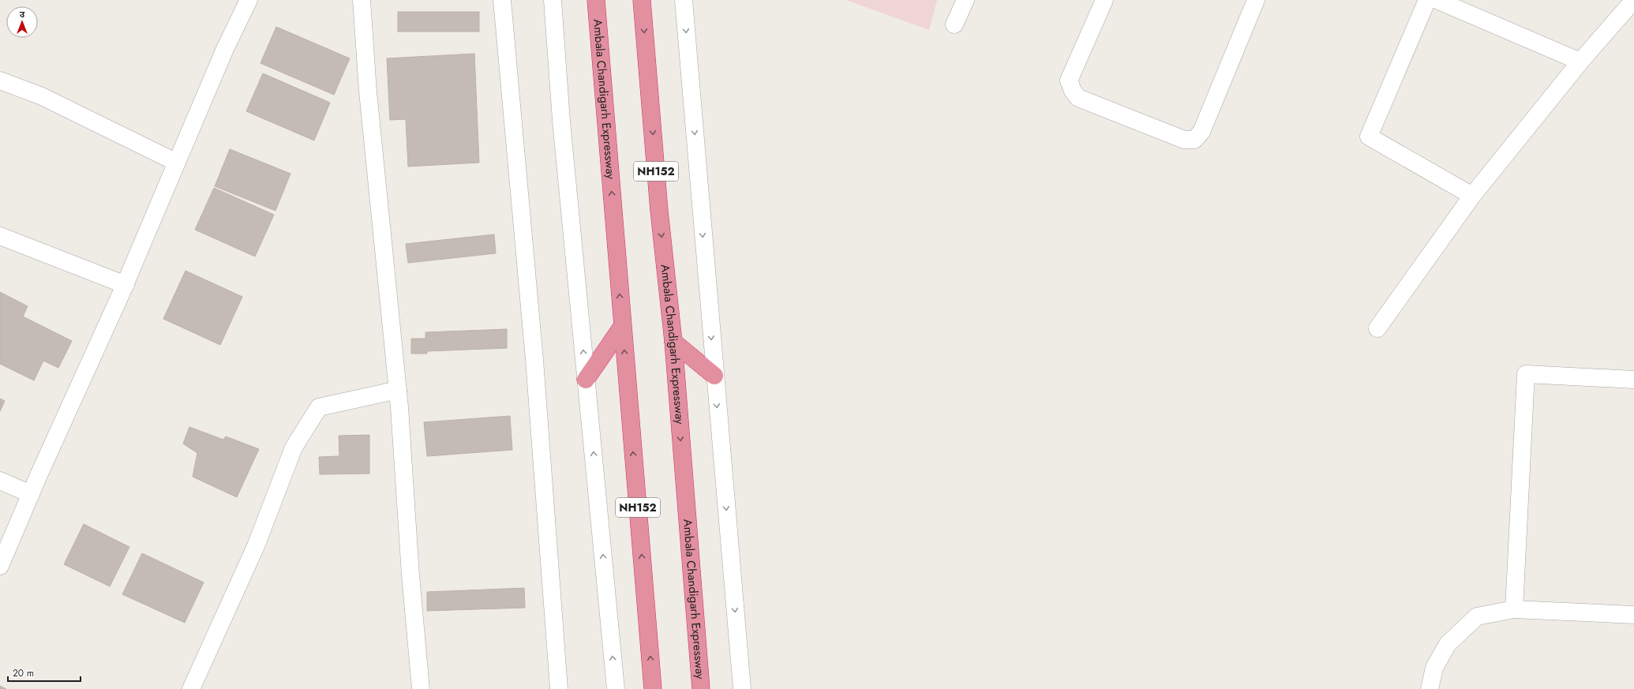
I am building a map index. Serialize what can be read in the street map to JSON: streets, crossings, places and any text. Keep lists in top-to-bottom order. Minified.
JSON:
{"streets":{"highway":["Ambala Chandigarh Expressway","NH152"]},"scale_bar":"20 m","north":"top"}
